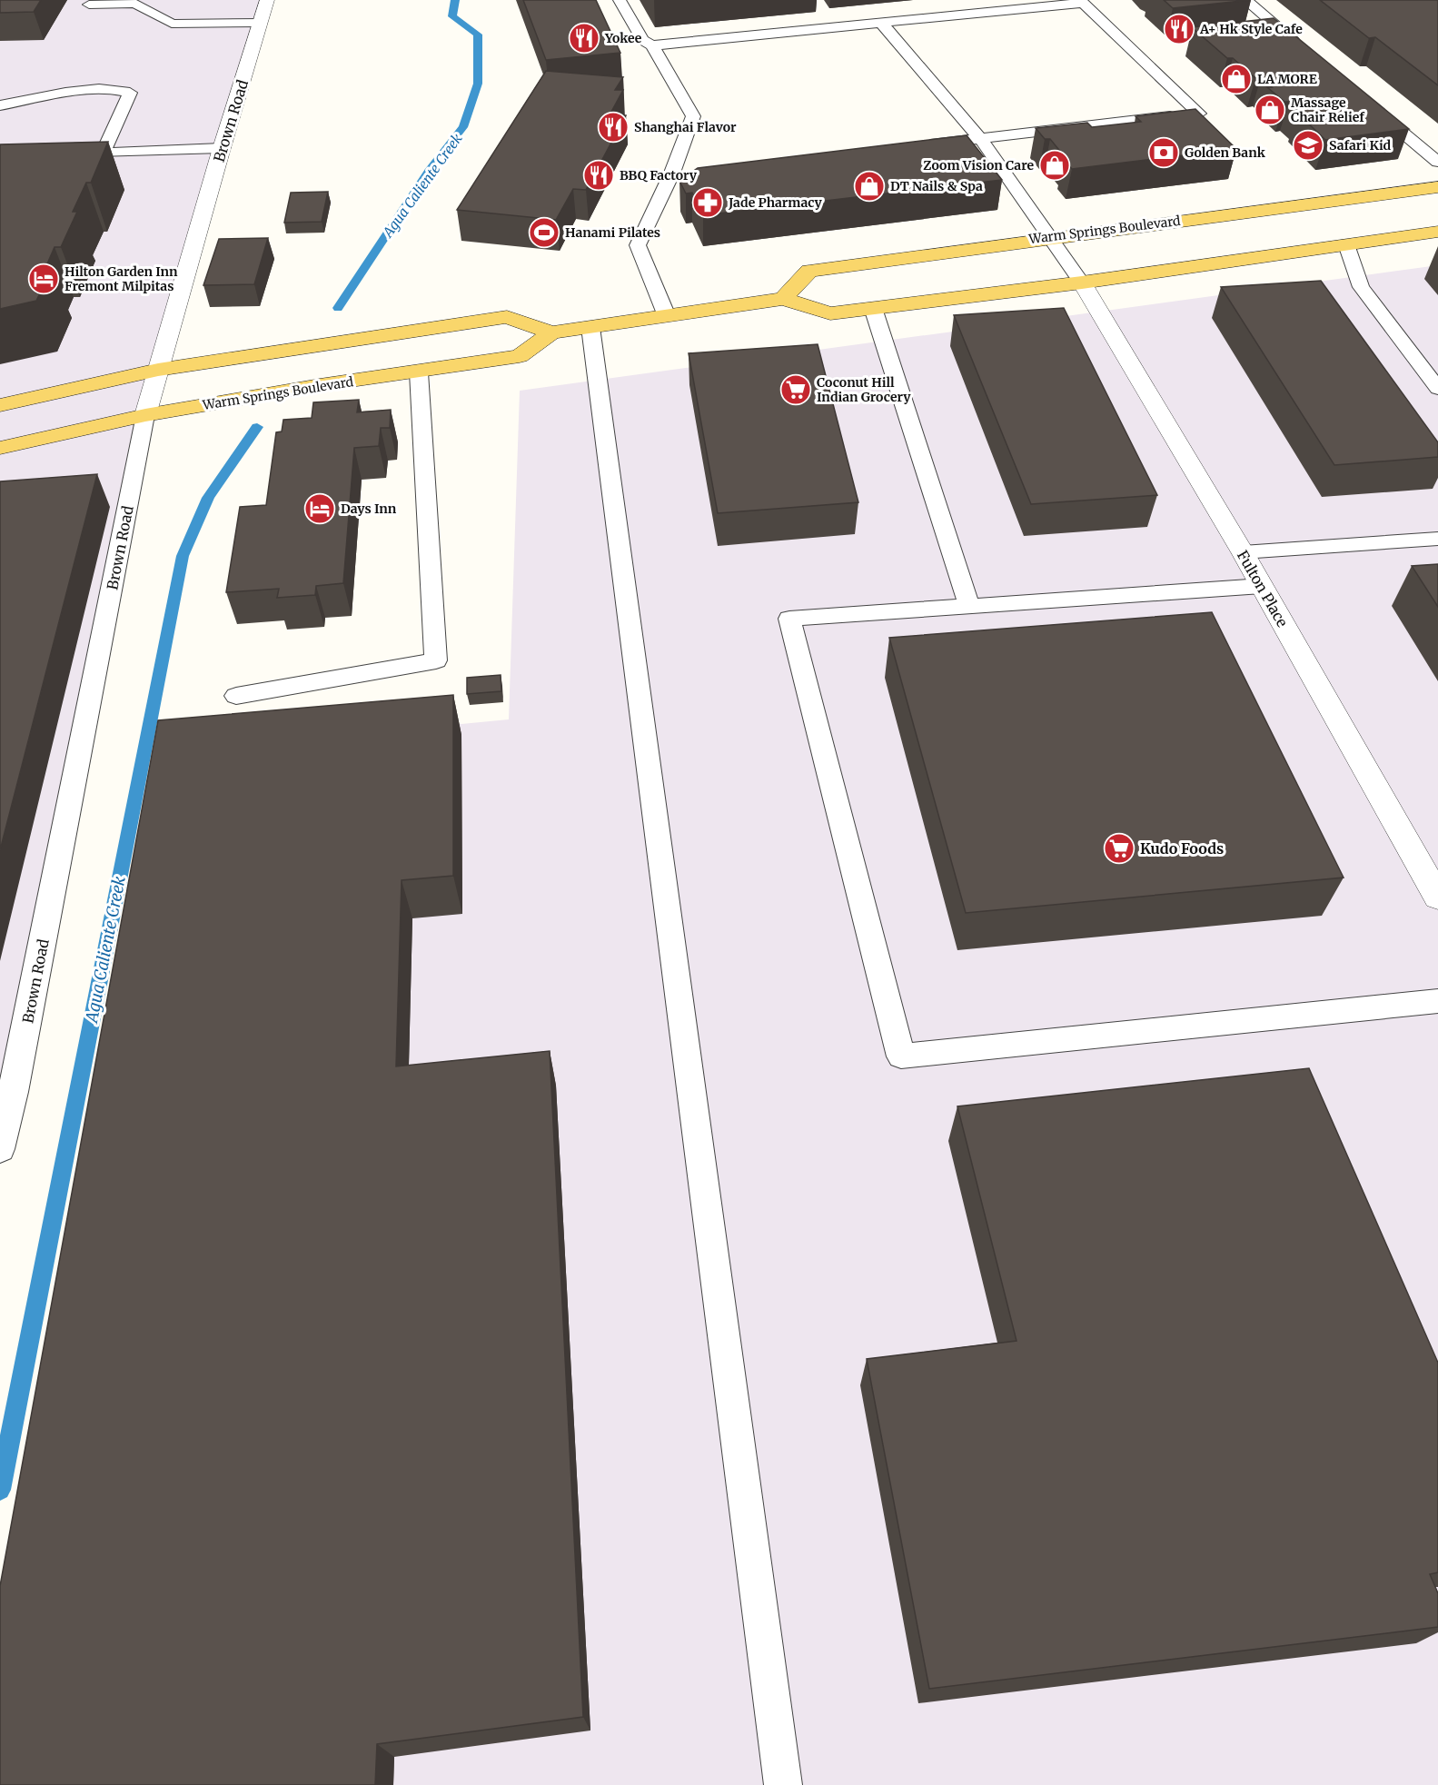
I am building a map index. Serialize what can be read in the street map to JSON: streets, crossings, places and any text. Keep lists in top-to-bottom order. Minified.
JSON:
{"streets":{"main road":["Warm Springs Boulevard"],"street":["Brown Road","Fulton Place"]},"crossings":[["Brown Road","Warm Springs Boulevard"],["Warm Springs Boulevard","Fulton Place"]],"water":["Agua Caliente Creek"],"places":{"restaurant":["A+ Hk Style Cafe","Yokee","Shanghai Flavor","BBQ Factory"],"shop":["LA MORE","Massage Chair Relief","Zoom Vision Care","DT Nails & Spa"],"school or university":["Safari Kid"],"bank":["Golden Bank"],"pharmacy":["Jade Pharmacy"],"sports":["Hanami Pilates"],"hotel":["Hilton Garden Inn Fremont Milpitas","Days Inn"],"supermarket":["Coconut Hill Indian Grocery","Kudo Foods"]}}
